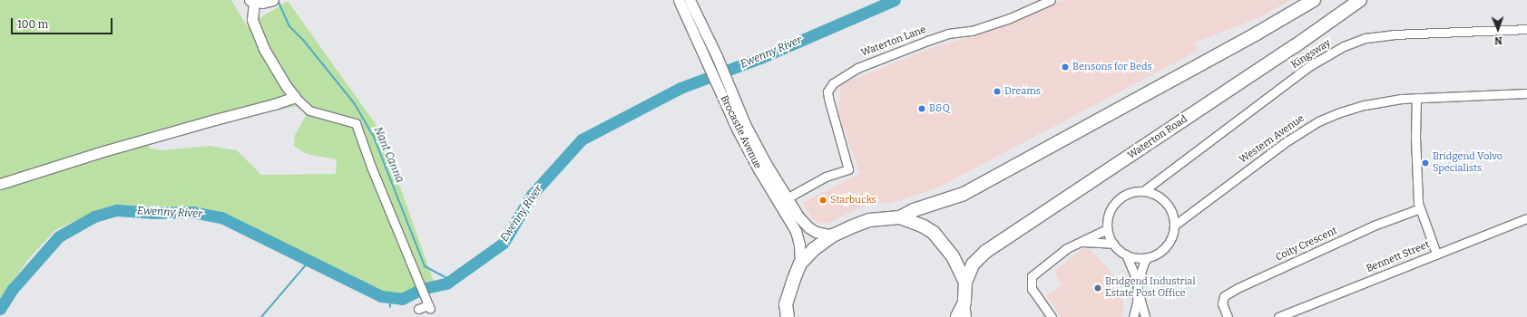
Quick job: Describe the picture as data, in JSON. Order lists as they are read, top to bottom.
{
  "streets": {
    "main road": ["Waterton Road"],
    "street": [
      "Waterton Lane",
      "Kingsway",
      "Brocastle Avenue",
      "Western Avenue",
      "Coity Crescent",
      "Bennett Street"
    ]
  },
  "crossings": [
    ["Waterton Lane", "Brocastle Avenue"],
    ["Kingsway", "Western Avenue"]
  ],
  "water": ["Ewenny River", "Nant Canna"],
  "places": [
    "Bensons for Beds",
    "Dreams",
    "B&Q",
    "Bridgend Volvo Specialists",
    "Starbucks",
    "Bridgend Industrial Estate Post Office"
  ],
  "scale_bar": "100 m",
  "north": "bottom"
}
